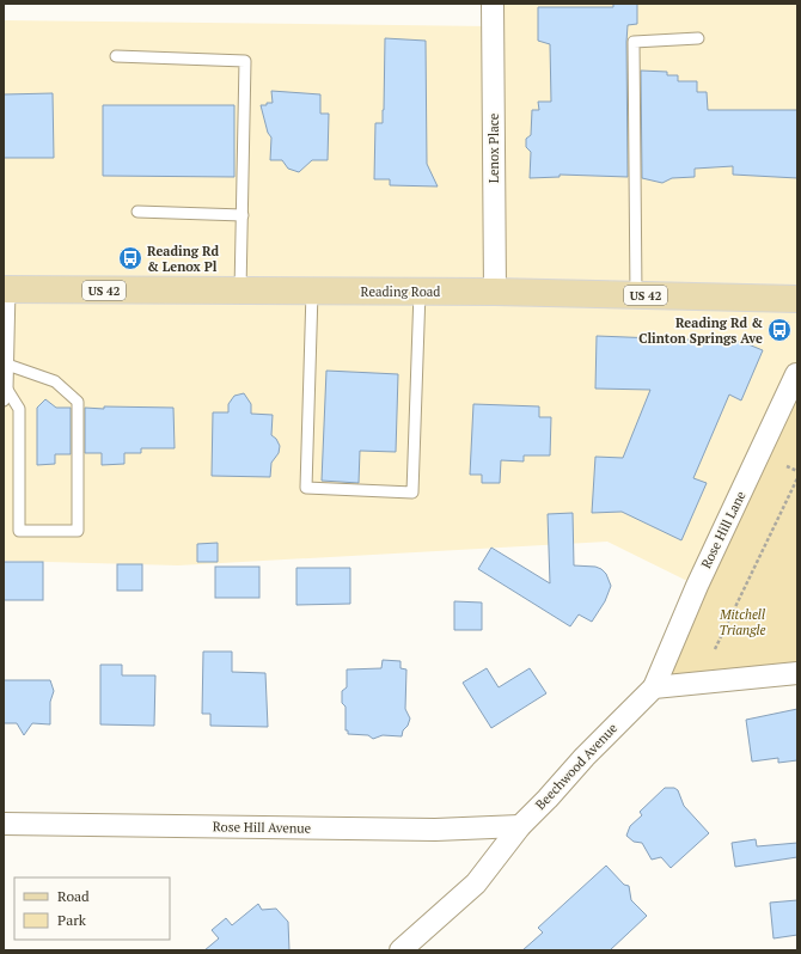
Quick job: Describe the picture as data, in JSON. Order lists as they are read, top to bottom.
{
  "streets": {
    "main road": ["US 42", "Reading Road"],
    "street": [
      "Lenox Place",
      "Rose Hill Lane",
      "Beechwood Avenue",
      "Rose Hill Avenue"
    ]
  },
  "crossings": [
    ["Lenox Place", "Reading Road"],
    ["Rose Hill Lane", "Beechwood Avenue"],
    ["Beechwood Avenue", "Rose Hill Avenue"]
  ],
  "parks": ["Mitchell Triangle"],
  "places": {
    "bus stop": ["Reading Rd & Lenox Pl", "Reading Rd & Clinton Springs Ave"]
  },
  "legend": ["Road", "Park"]
}
